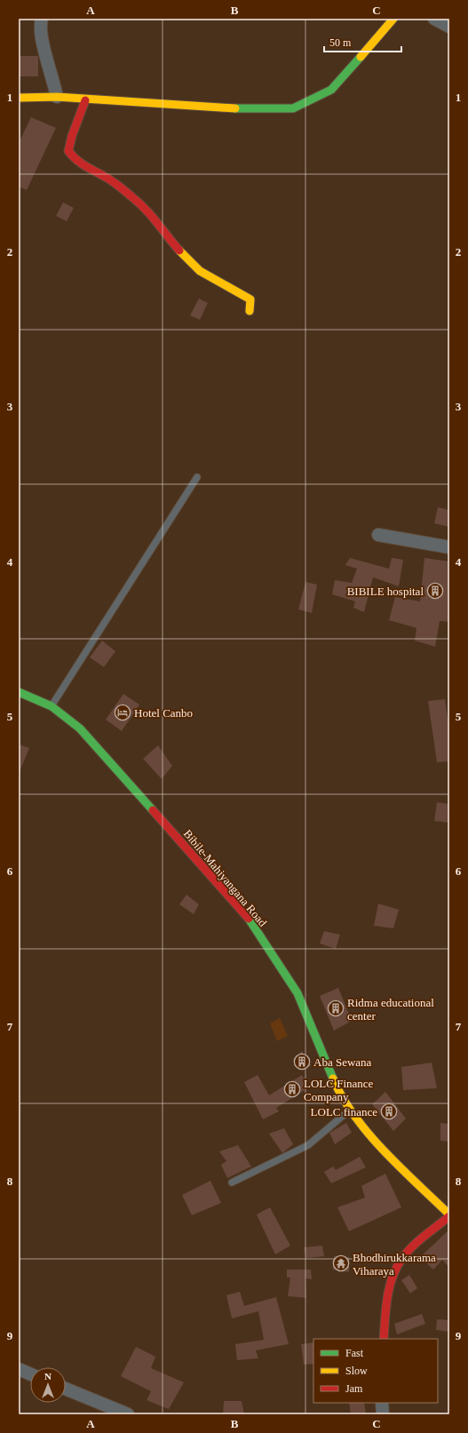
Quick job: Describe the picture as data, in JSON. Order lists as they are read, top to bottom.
{
  "streets": {
    "street": ["Bibile-Mahiyangana Road"]
  },
  "places": {
    "building": [
      "BIBILE hospital",
      "Ridma educational center",
      "Aba Sewana",
      "LOLC Finance Company",
      "LOLC finance"
    ],
    "hotel": ["Hotel Canbo"],
    "temple": ["Bhodhirukkarama Viharaya"]
  },
  "legend": ["Fast", "Slow", "Jam"],
  "scale_bar": "50 m",
  "north": "top",
  "grid": {
    "columns": ["A", "B", "C"],
    "rows": [
      "1",
      "2",
      "3",
      "4",
      "5",
      "6",
      "7",
      "8",
      "9"
    ]
  }
}
